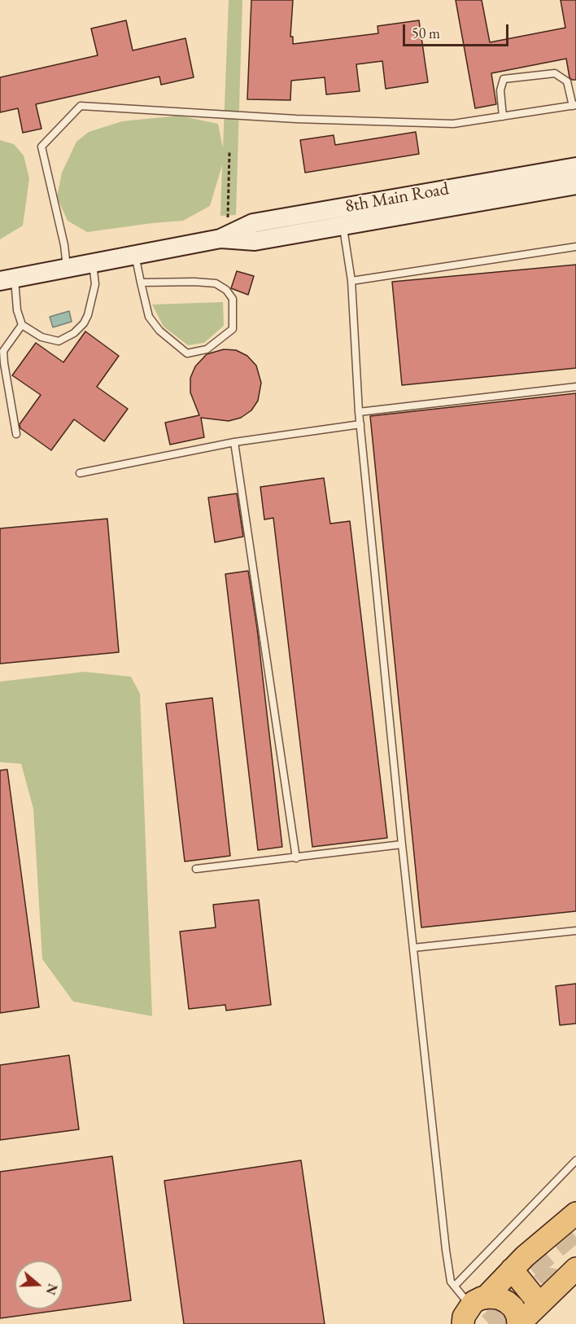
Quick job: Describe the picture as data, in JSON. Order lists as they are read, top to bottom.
{
  "streets": {
    "main road": ["8th Main Road"]
  },
  "scale_bar": "50 m",
  "north": "right"
}
